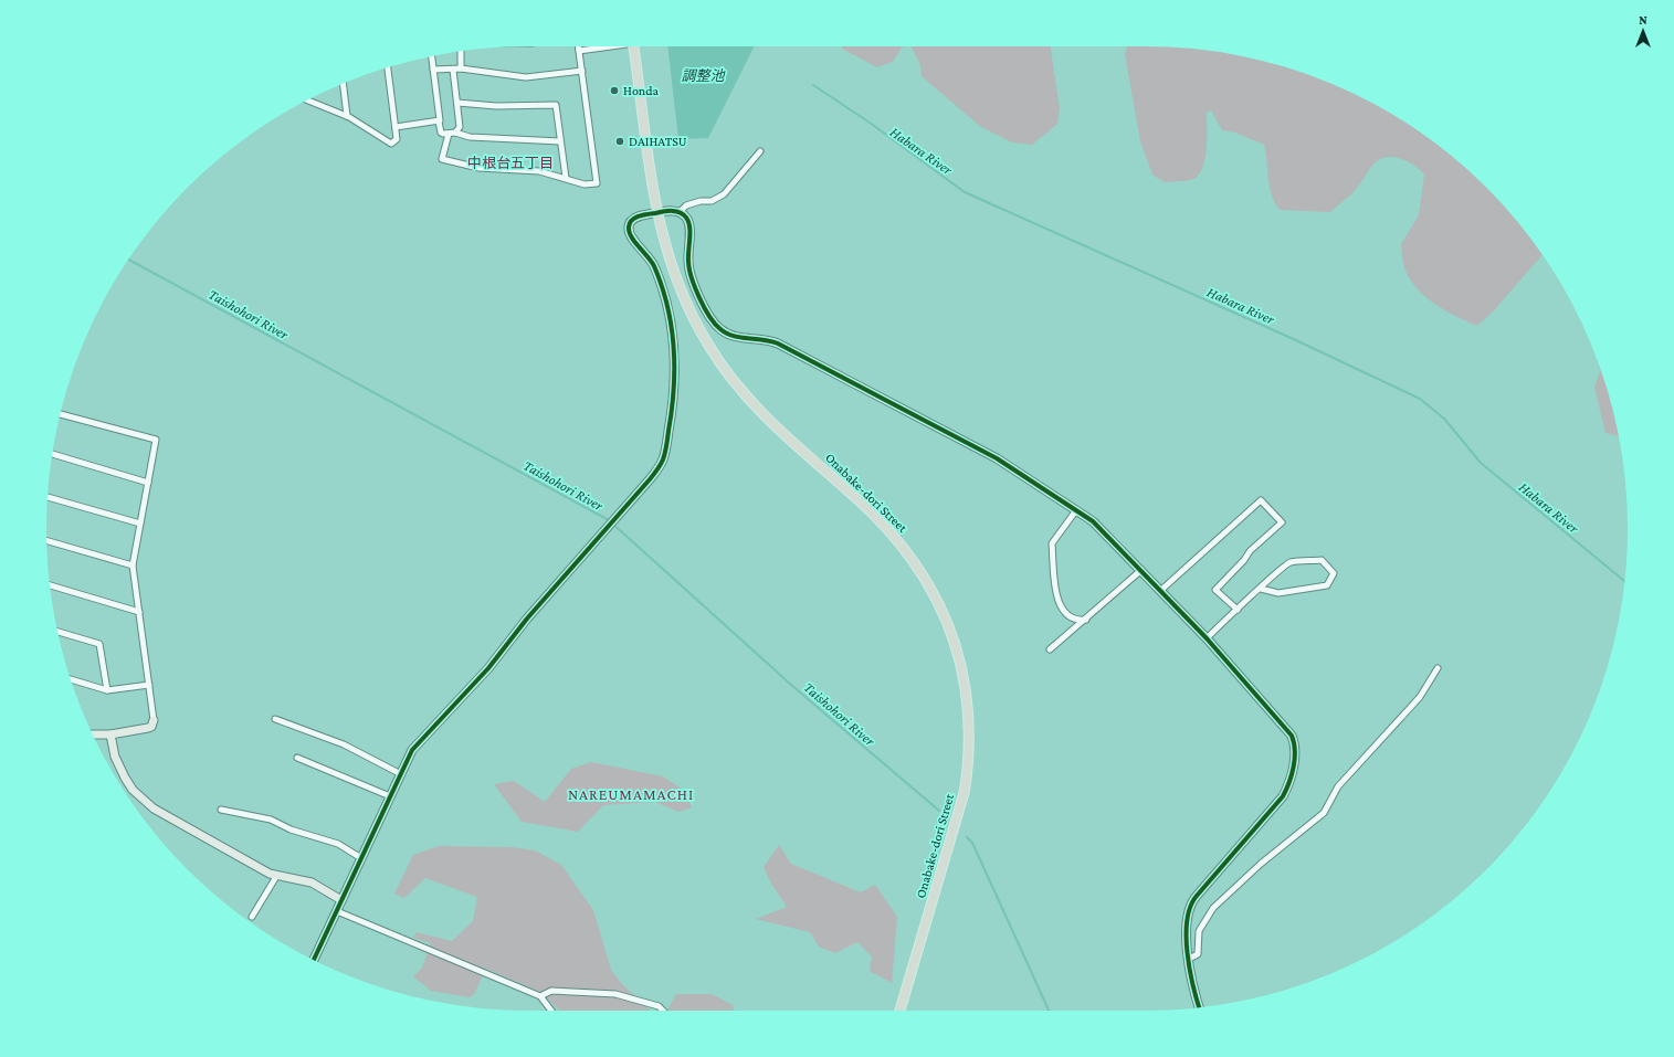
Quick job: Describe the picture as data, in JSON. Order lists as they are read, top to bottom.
{
  "streets": {
    "main road": ["Onabake-dori Street"]
  },
  "districts": ["中根台五丁目", "NAREUMAMACHI"],
  "water": ["調整池", "Habara River", "Taishohori River"],
  "places": ["Honda", "DAIHATSU"],
  "north": "top"
}
